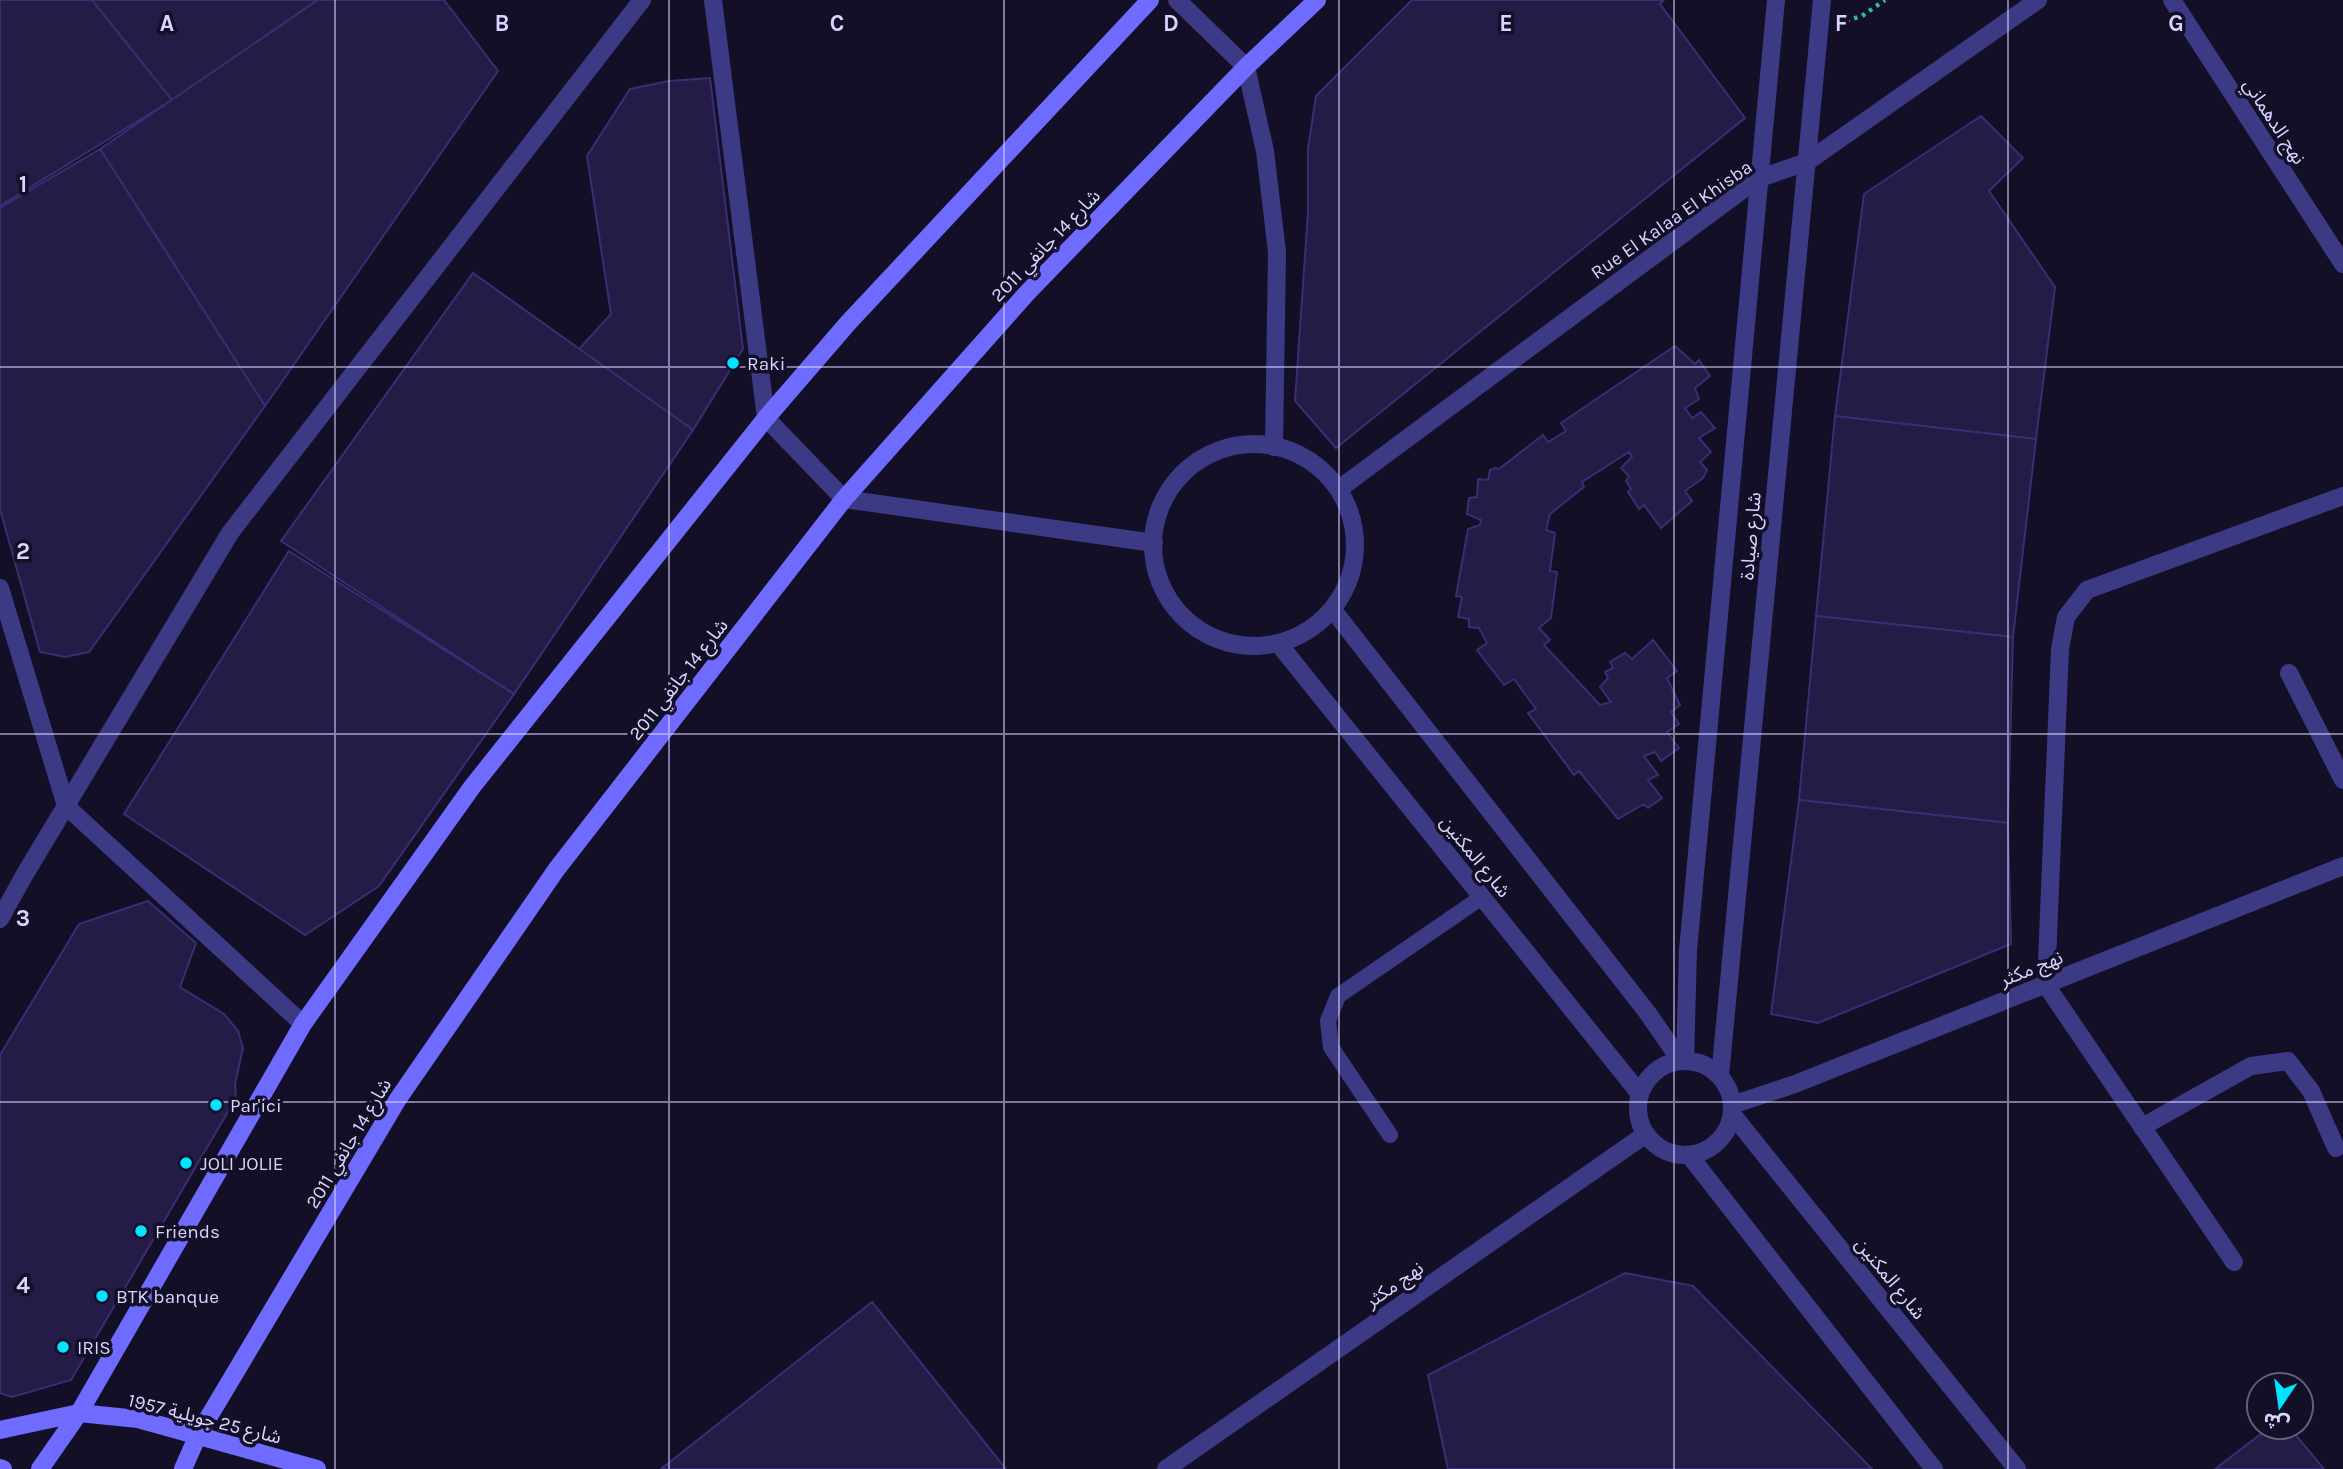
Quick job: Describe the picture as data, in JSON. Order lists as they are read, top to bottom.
{
  "streets": {
    "street": [
      "نهج الدهماني",
      "Rue El Kalaa El Khisba",
      "شارع 14 جانفي 2011",
      "شارع صيادة",
      "شارع المكنين",
      "نهج مكثر",
      "شارع 25 جويلية 1957"
    ]
  },
  "crossings": [
    ["Rue El Kalaa El Khisba", "شارع صيادة"],
    ["Rue El Kalaa El Khisba", "شارع المكنين"],
    ["شارع 14 جانفي 2011", "شارع 25 جويلية 1957"],
    ["شارع صيادة", "شارع المكنين"],
    ["شارع صيادة", "نهج مكثر"],
    ["شارع المكنين", "نهج مكثر"]
  ],
  "places": [
    "Raki",
    "Par'ici",
    "JOLI JOLIE",
    "Friends",
    "BTK banque",
    "IRIS"
  ],
  "north": "bottom",
  "grid": {
    "columns": [
      "A",
      "B",
      "C",
      "D",
      "E",
      "F",
      "G"
    ],
    "rows": [
      "1",
      "2",
      "3",
      "4"
    ]
  }
}
